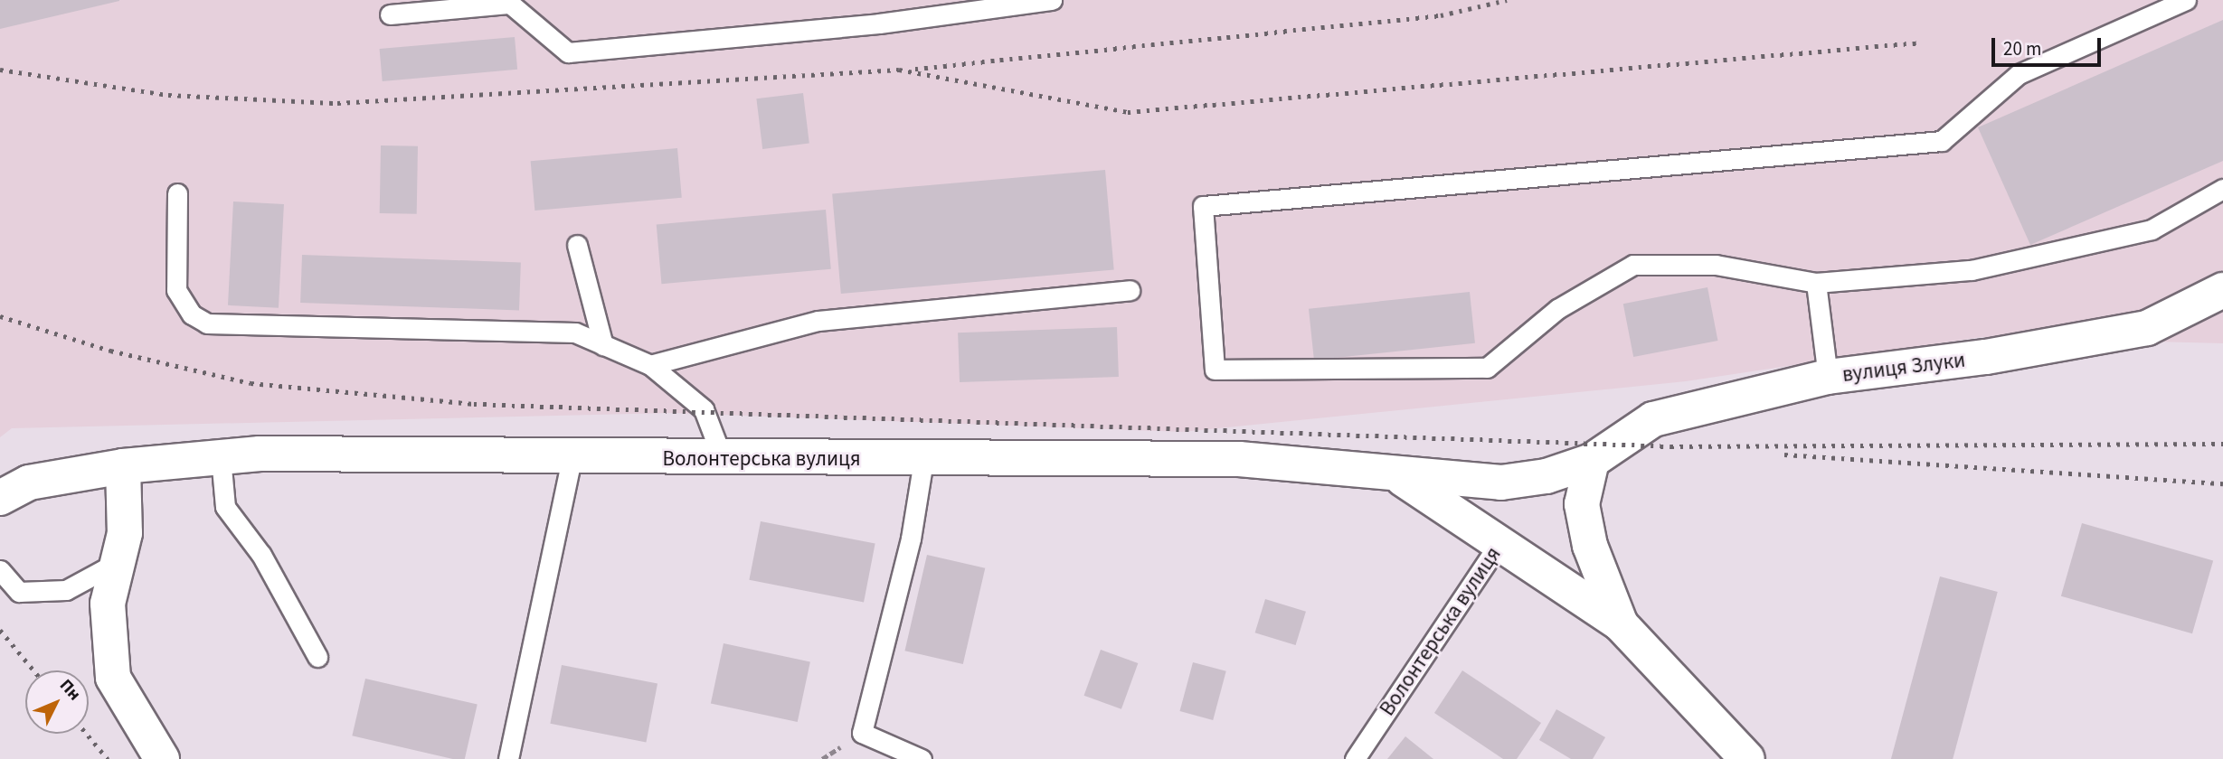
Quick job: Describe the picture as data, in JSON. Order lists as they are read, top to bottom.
{
  "streets": {
    "street": ["вулиця Злуки", "Волонтерська вулиця"]
  },
  "crossings": [
    ["вулиця Злуки", "Волонтерська вулиця"]
  ],
  "scale_bar": "20 m",
  "north": "top right"
}
